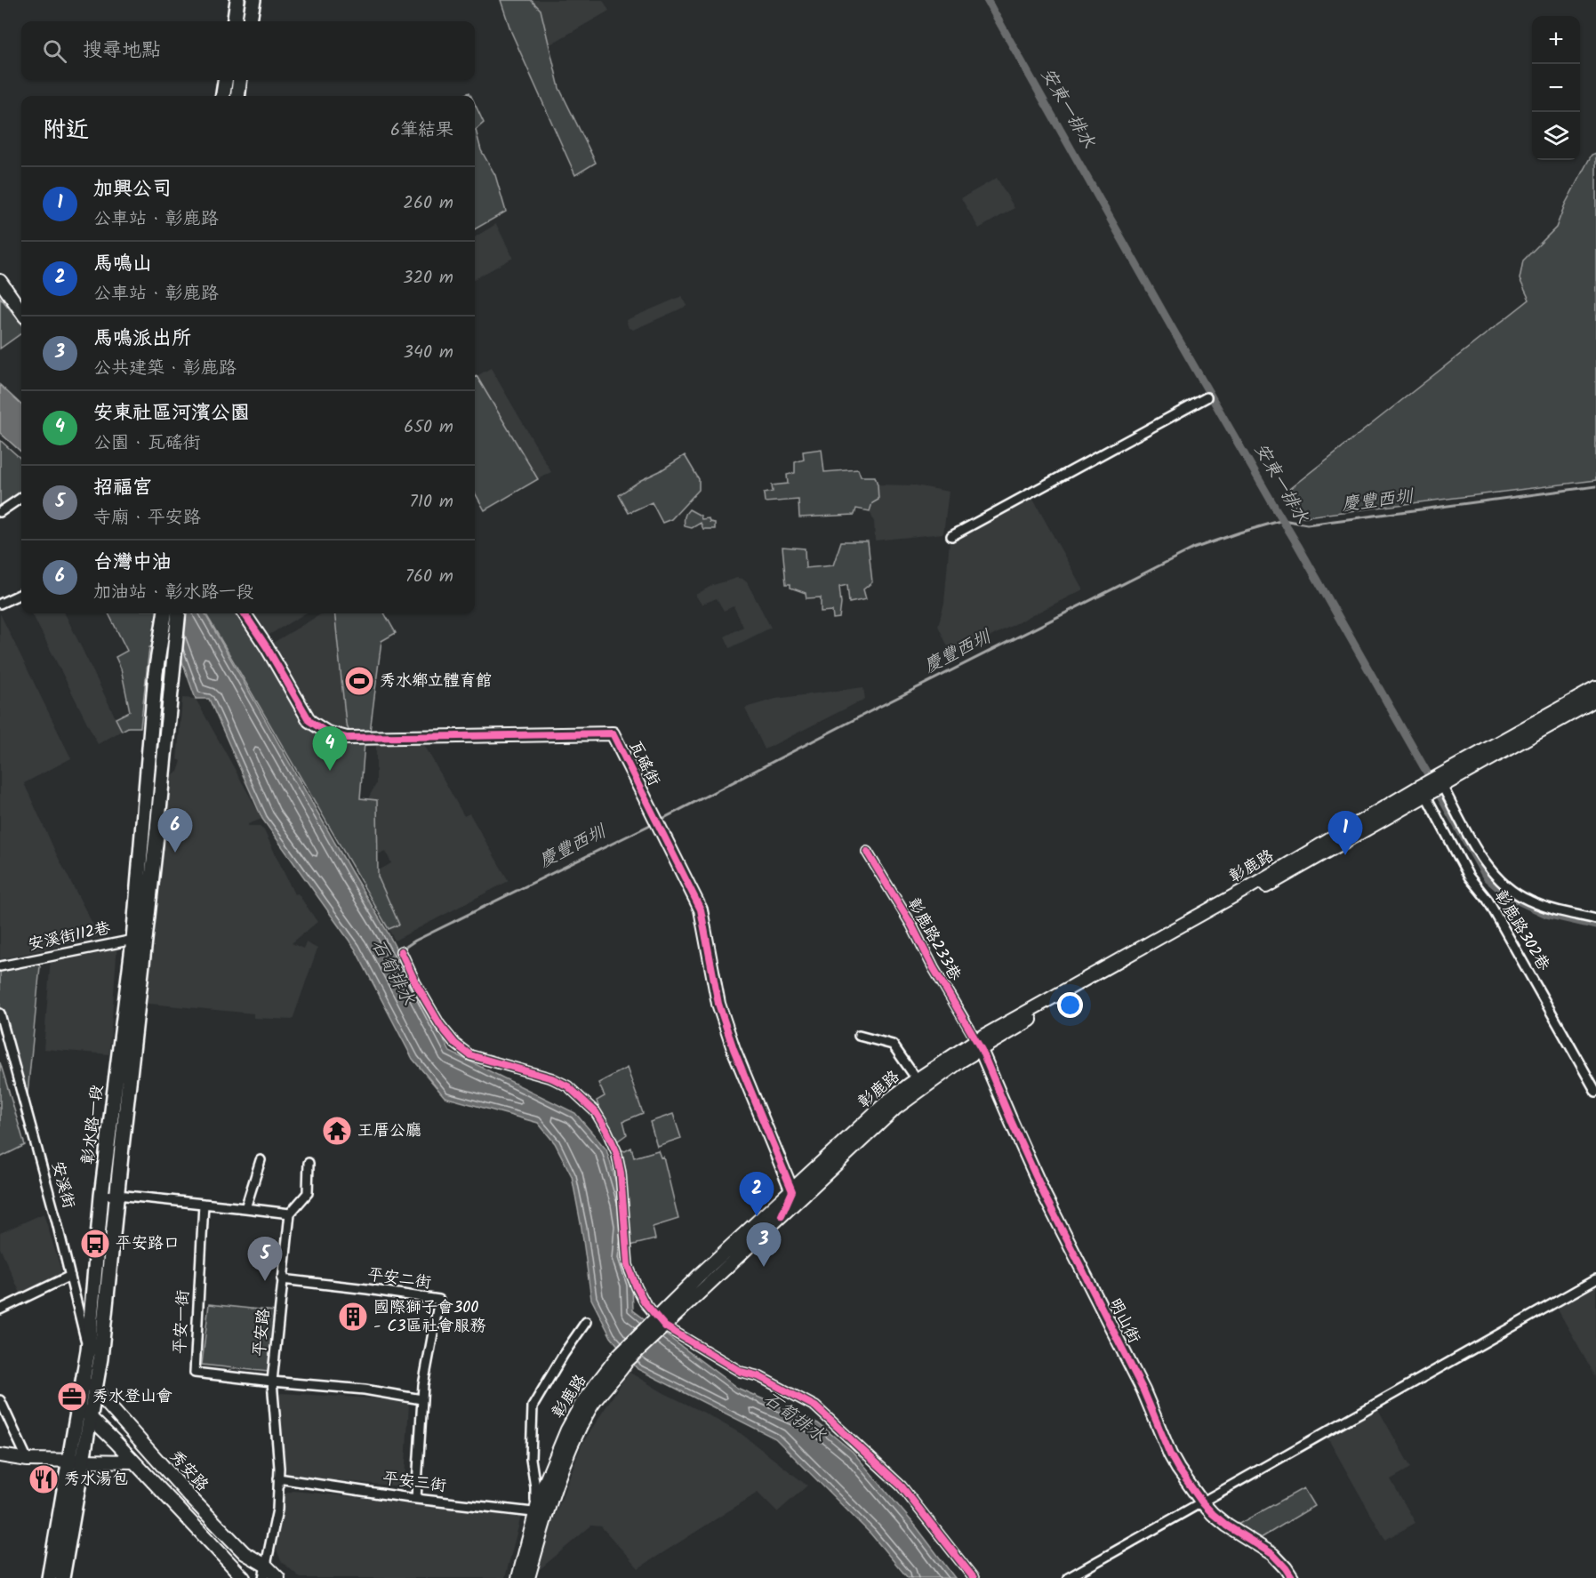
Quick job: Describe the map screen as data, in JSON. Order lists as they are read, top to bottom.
{
  "streets": {
    "main road": ["彰水路一段"],
    "street": [
      "瓦磘街",
      "彰鹿路",
      "彰鹿路302巷",
      "安溪街112巷",
      "彰鹿路233巷",
      "安溪街",
      "平安二街",
      "明山街",
      "平安一街",
      "平安路",
      "秀安路",
      "平安三街"
    ]
  },
  "crossings": [
    ["瓦磘街", "彰鹿路"],
    ["彰鹿路", "彰鹿路302巷"],
    ["彰鹿路", "彰鹿路233巷"],
    ["彰鹿路", "明山街"],
    ["彰鹿路", "平安三街"],
    ["安溪街112巷", "彰水路一段"],
    ["彰鹿路233巷", "明山街"],
    ["彰水路一段", "安溪街"],
    ["彰水路一段", "秀安路"],
    ["平安二街", "平安一街"],
    ["平安二街", "平安路"],
    ["平安二街", "平安三街"],
    ["平安一街", "平安路"],
    ["平安路", "秀安路"],
    ["平安路", "平安三街"]
  ],
  "water": ["安東一排水", "慶豐西圳", "石筍排水"],
  "places": {
    "sports": ["秀水鄉立體育館"],
    "temple": ["王厝公廳"],
    "bus stop": ["平安路口"],
    "building": ["國際獅子會300 - C3區社會服務"],
    "office": ["秀水登山會"],
    "restaurant": ["秀水湯包"]
  },
  "page": {
    "map_buttons": ["+", "−"],
    "search": "搜尋地點",
    "heading": ["附近", "6筆結果"],
    "list": [
      {
        "mark": "1",
        "name": "加興公司",
        "note": "公車站 · 彰鹿路",
        "value": "260 m"
      },
      {
        "mark": "2",
        "name": "馬鳴山",
        "note": "公車站 · 彰鹿路",
        "value": "320 m"
      },
      {
        "mark": "3",
        "name": "馬鳴派出所",
        "note": "公共建築 · 彰鹿路",
        "value": "340 m"
      },
      {
        "mark": "4",
        "name": "安東社區河濱公園",
        "note": "公園 · 瓦磘街",
        "value": "650 m"
      },
      {
        "mark": "5",
        "name": "招福宮",
        "note": "寺廟 · 平安路",
        "value": "710 m"
      },
      {
        "mark": "6",
        "name": "台灣中油",
        "note": "加油站 · 彰水路一段",
        "value": "760 m"
      }
    ],
    "pins": [
      "4",
      "6",
      "1",
      "2",
      "3",
      "5"
    ]
  }
}
